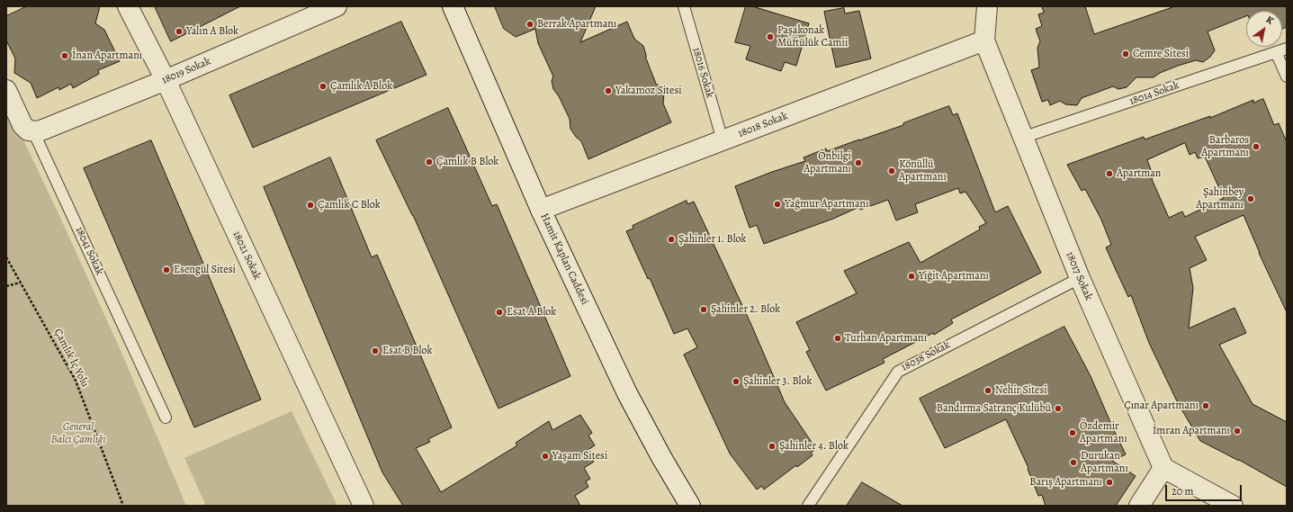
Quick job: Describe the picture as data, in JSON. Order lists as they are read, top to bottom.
{
  "streets": {
    "street": [
      "18019 Sokak",
      "18018 Sokak",
      "18041 Sokak",
      "18021 Sokak",
      "Hamit Kaplan Caddesi",
      "18017 Sokak"
    ],
    "lane": ["18016 Sokak", "18014 Sokak", "18038 Sokak"],
    "path": ["Çamlık İç Yolu"]
  },
  "crossings": [
    ["18019 Sokak", "18041 Sokak"],
    ["18019 Sokak", "18021 Sokak"],
    ["18016 Sokak", "18018 Sokak"],
    ["18014 Sokak", "18017 Sokak"],
    ["18018 Sokak", "Hamit Kaplan Caddesi"],
    ["18018 Sokak", "18017 Sokak"],
    ["18017 Sokak", "18038 Sokak"]
  ],
  "parks": ["General Balcı Çamlığı"],
  "places": [
    "Berrak Apartmanı",
    "Yalın A Blok",
    "Paşakonak Müftülük Camii",
    "Cemre Sitesi",
    "İnan Apartmanı",
    "Çamlık A Blok",
    "Yakamoz Sitesi",
    "Barbaros Apartmanı",
    "Çamlık B Blok",
    "Önbilgi Apartmanı",
    "Könüllü Apartmanı",
    "Apartman",
    "Şahinbey Apartmanı",
    "Yağmur Apartmanı",
    "Çamlık C Blok",
    "Şahinler 1. Blok",
    "Esengül Sitesi",
    "Yiğit Apartmanı",
    "Şahinler 2. Blok",
    "Esat A Blok",
    "Turhan Apartmanı",
    "Esat B Blok",
    "Şahinler 3. Blok",
    "Nehir Sitesi",
    "Çınar Apartmanı",
    "Bandırma Satranç Kulübü",
    "İmran Apartmanı",
    "Özdemir Apartmanı",
    "Şahinler 4. Blok",
    "Yaşam Sitesi",
    "Durukan Apartmanı",
    "Barış Apartmanı"
  ],
  "scale_bar": "20 m",
  "north": "top right"
}
